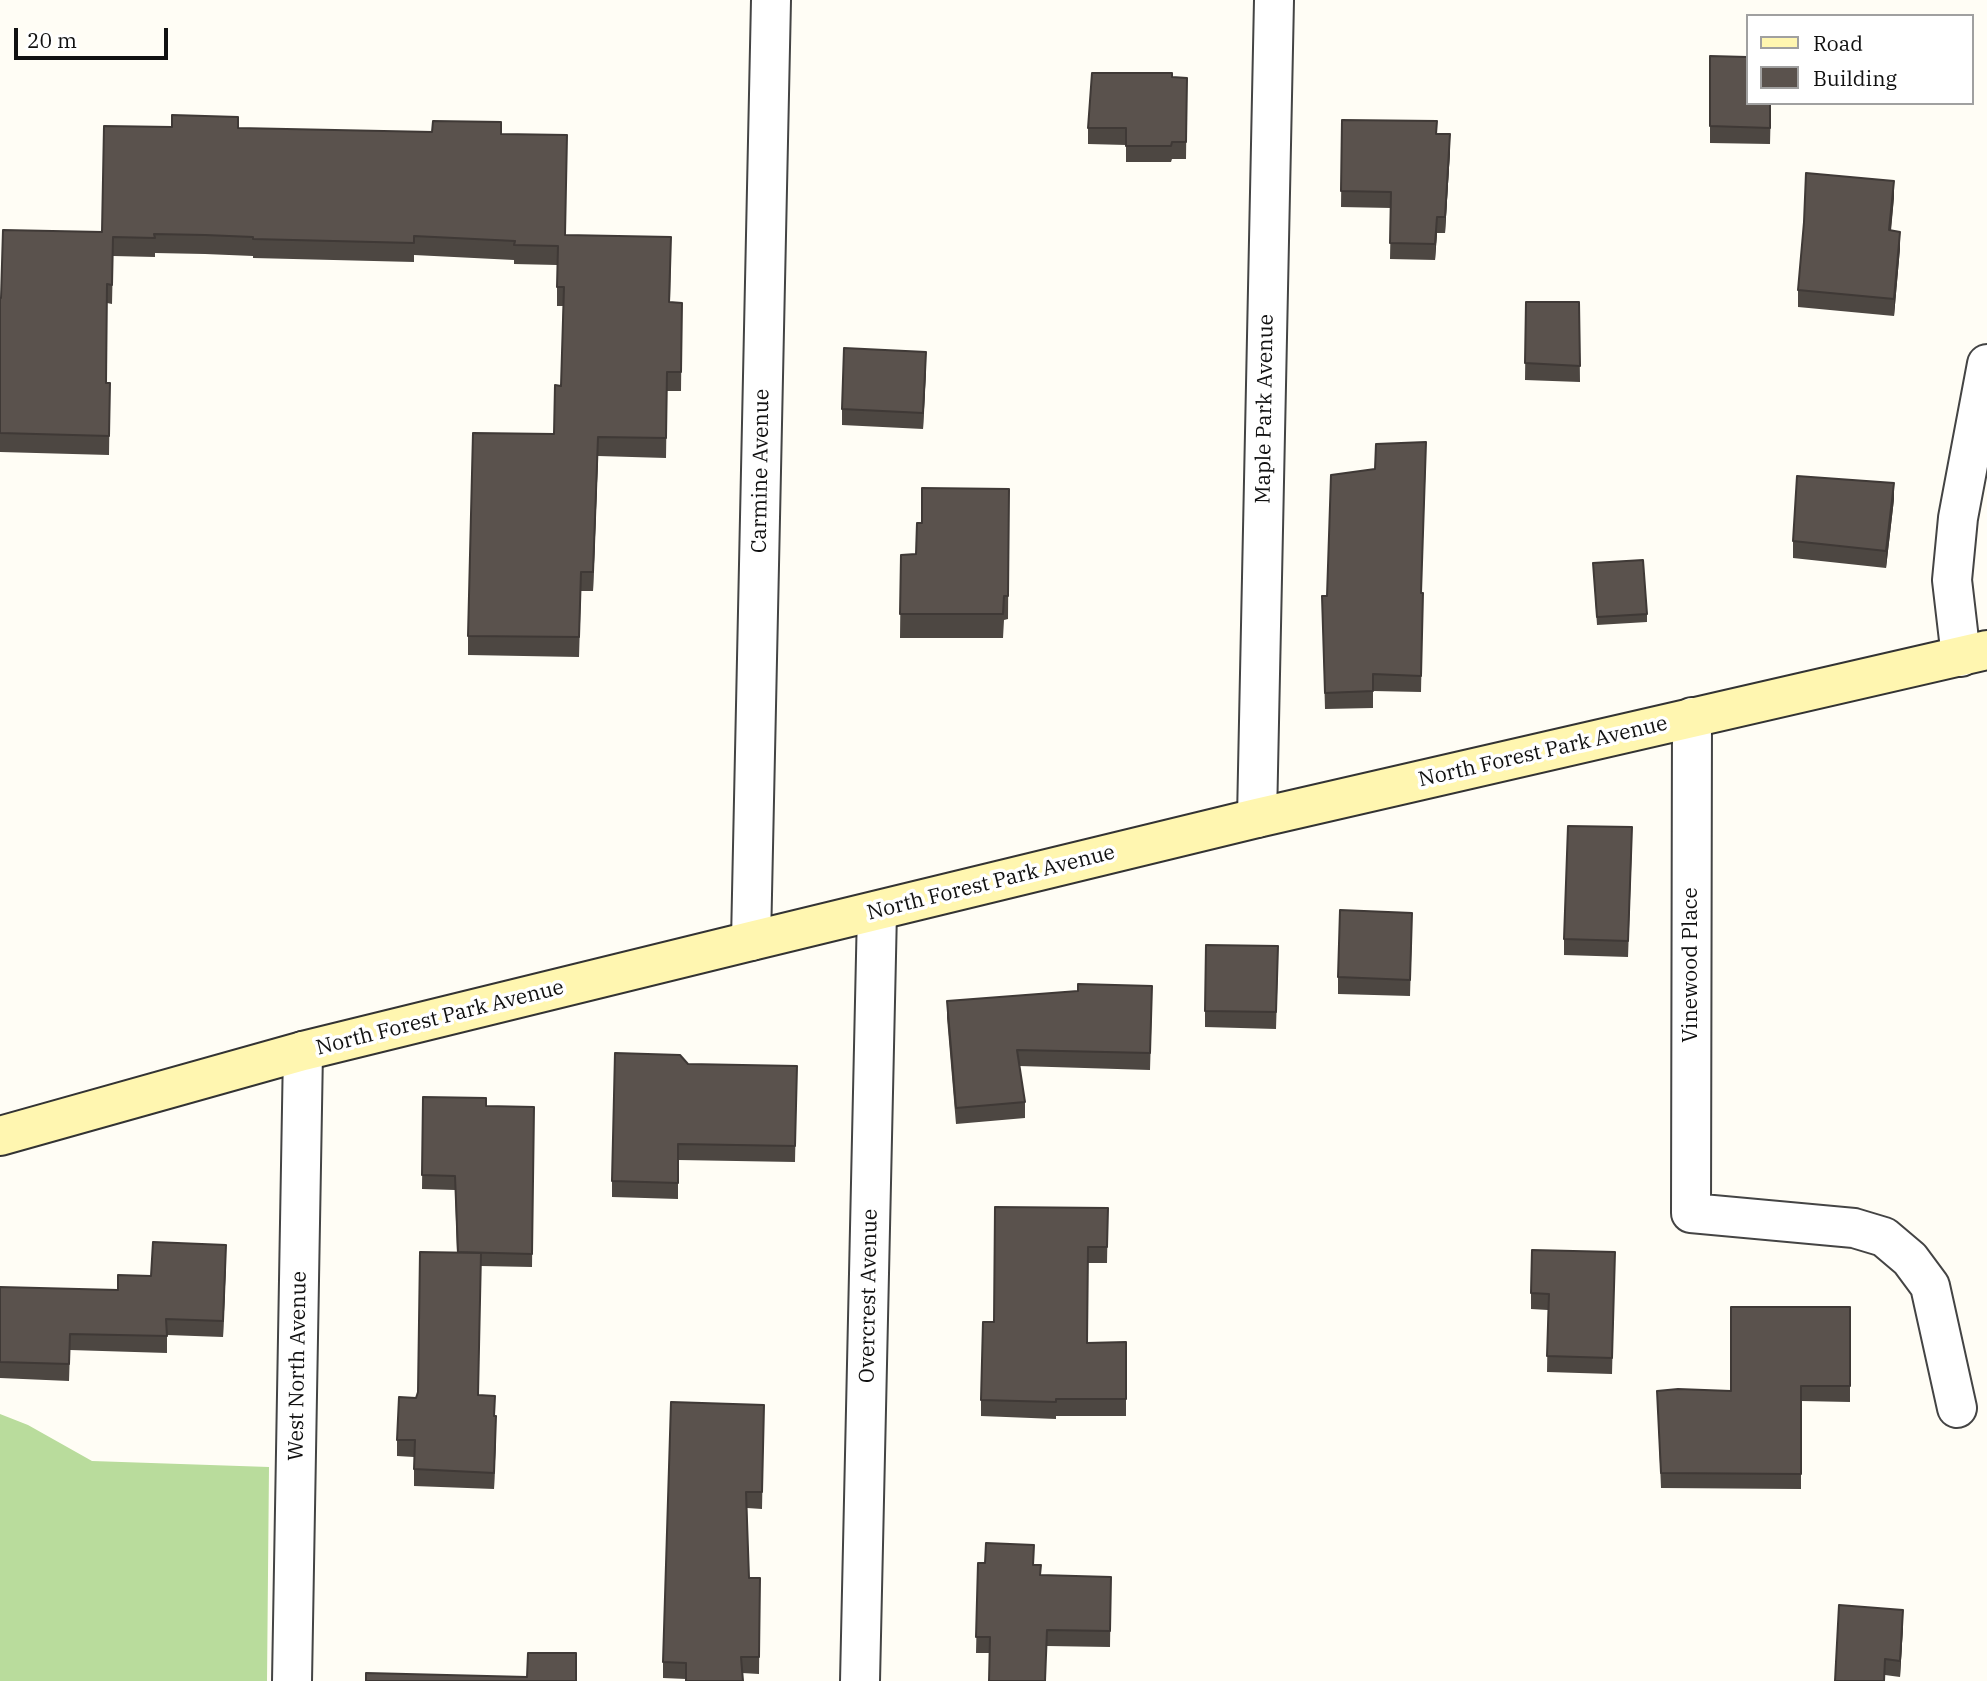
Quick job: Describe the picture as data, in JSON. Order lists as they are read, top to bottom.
{
  "streets": {
    "main road": ["North Forest Park Avenue"],
    "street": [
      "Maple Park Avenue",
      "Carmine Avenue",
      "Vinewood Place",
      "Overcrest Avenue",
      "West North Avenue"
    ]
  },
  "crossings": [
    ["Maple Park Avenue", "North Forest Park Avenue"],
    ["Carmine Avenue", "North Forest Park Avenue"],
    ["North Forest Park Avenue", "Vinewood Place"],
    ["North Forest Park Avenue", "Overcrest Avenue"],
    ["North Forest Park Avenue", "West North Avenue"]
  ],
  "legend": ["Road", "Building"],
  "scale_bar": "20 m"
}
